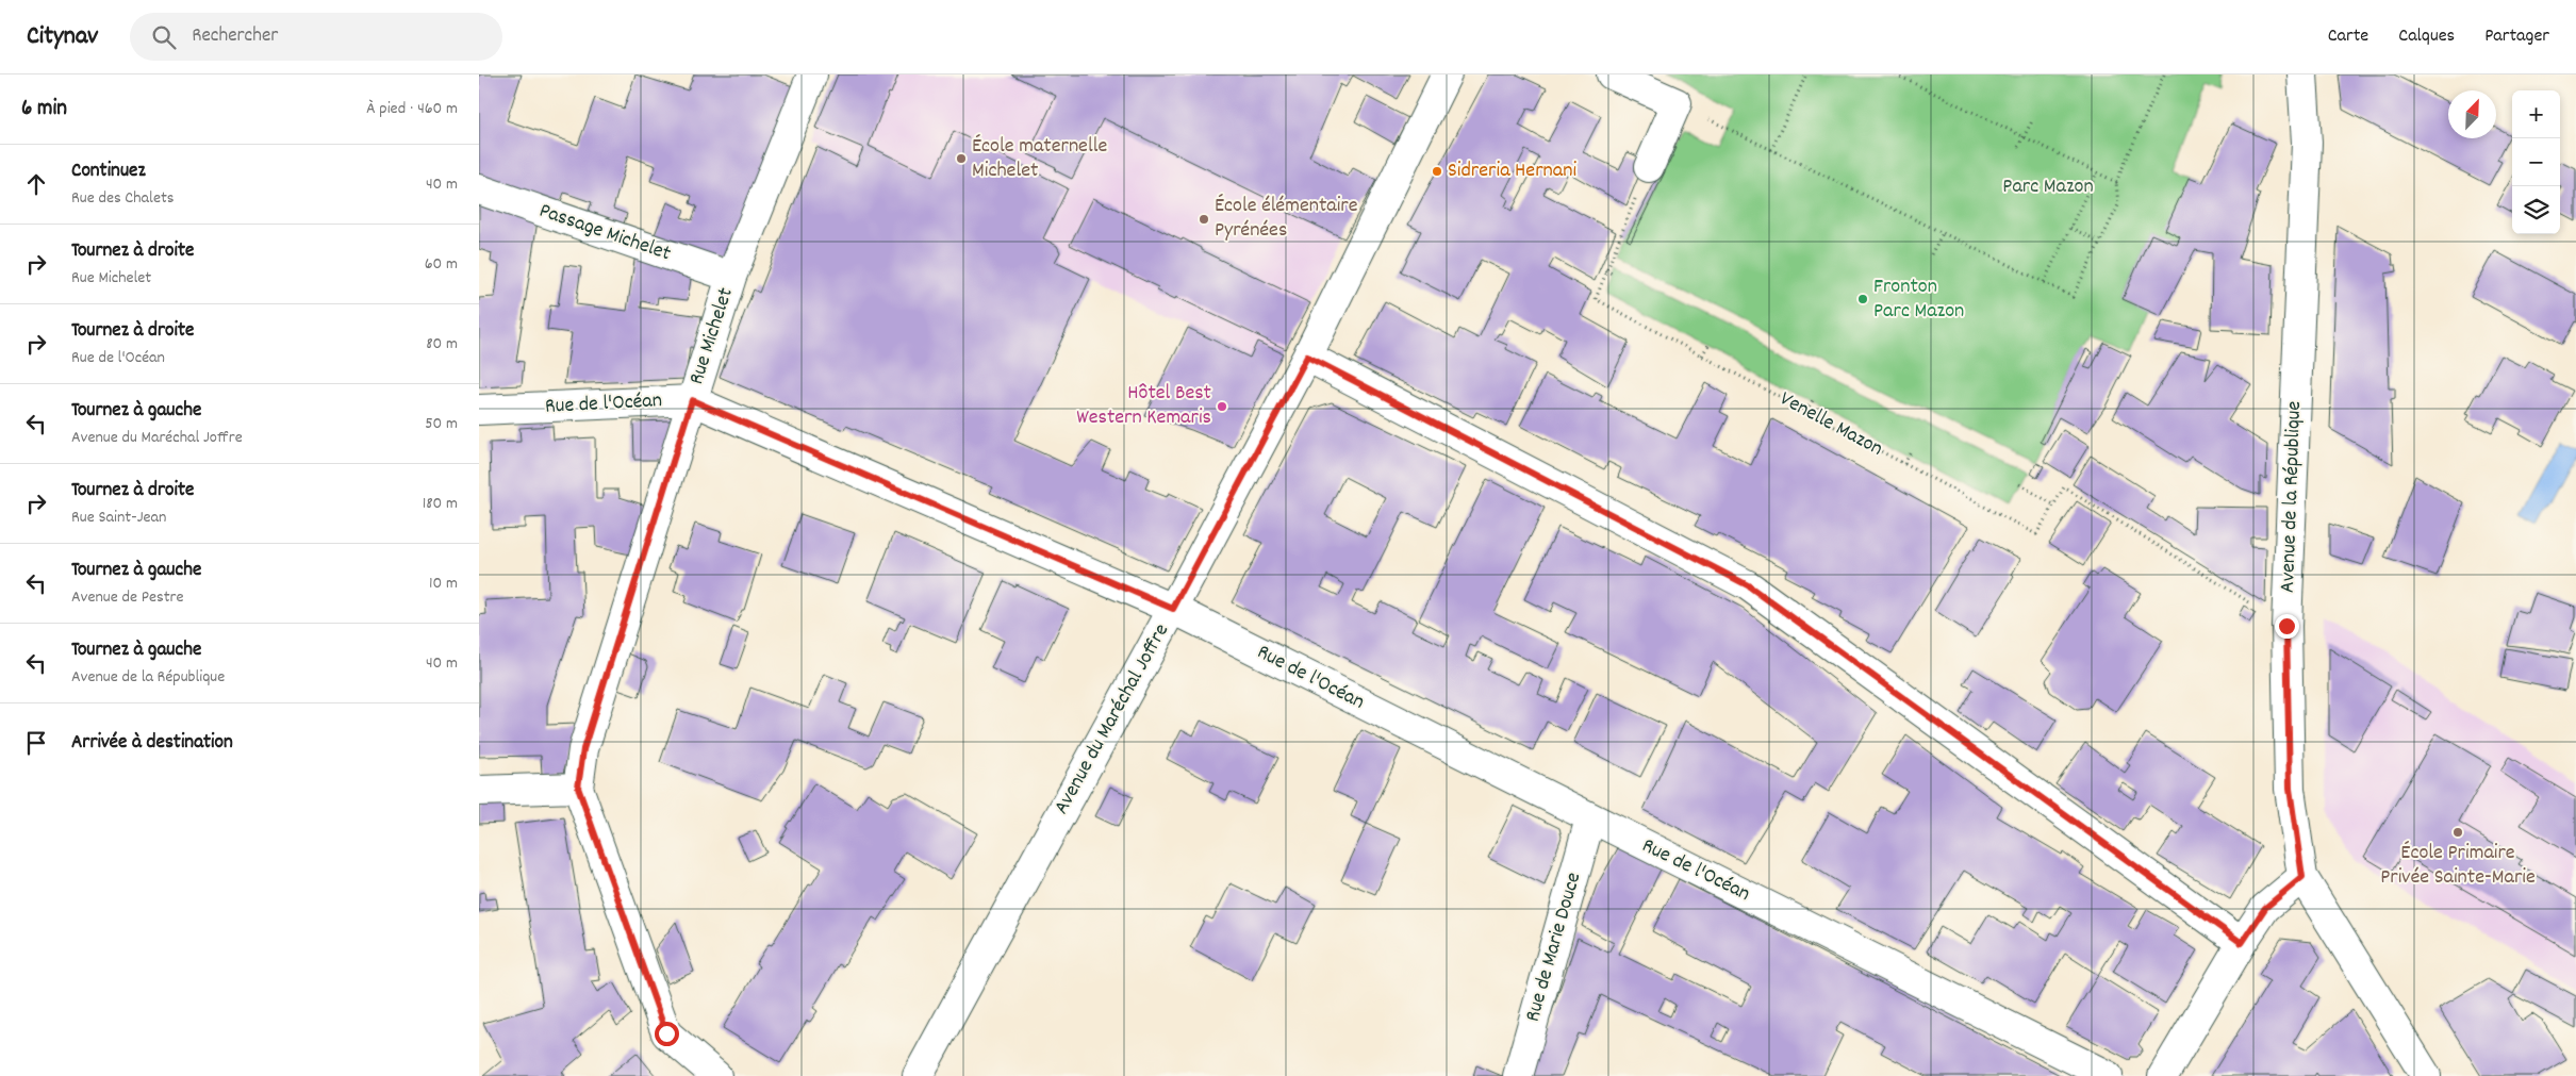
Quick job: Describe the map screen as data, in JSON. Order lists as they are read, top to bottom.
{
  "streets": {
    "street": [
      "Passage Michelet",
      "Rue Michelet",
      "Rue de l'Océan",
      "Avenue de la République",
      "Avenue du Maréchal Joffre",
      "Rue de Marie Douce"
    ],
    "path": ["Venelle Mazon"]
  },
  "crossings": [
    ["Passage Michelet", "Rue Michelet"],
    ["Rue Michelet", "Rue de l'Océan"],
    ["Rue de l'Océan", "Avenue du Maréchal Joffre"],
    ["Rue de l'Océan", "Rue de Marie Douce"],
    ["Venelle Mazon", "Avenue de la République"]
  ],
  "parks": ["Parc Mazon"],
  "places": [
    "École maternelle Michelet",
    "Sidreria Hernani",
    "École élémentaire Pyrénées",
    "Fronton Parc Mazon",
    "Hôtel Best Western Kemaris",
    "École Primaire Privée Sainte-Marie"
  ],
  "north": "top right",
  "page": {
    "header": "Citynav",
    "search": "Rechercher",
    "nav": ["Carte", "Calques", "Partager"],
    "heading": ["6 min", "À pied · 460 m"],
    "map_buttons": ["+", "−"],
    "list": [
      ["Continuez", "Rue des Chalets", "40 m"],
      ["Tournez à droite", "Rue Michelet", "60 m"],
      ["Tournez à droite", "Rue de l'Océan", "80 m"],
      ["Tournez à gauche", "Avenue du Maréchal Joffre", "50 m"],
      ["Tournez à droite", "Rue Saint-Jean", "180 m"],
      ["Tournez à gauche", "Avenue de Pestre", "10 m"],
      ["Tournez à gauche", "Avenue de la République", "40 m"],
      "Arrivée à destination"
    ]
  }
}
